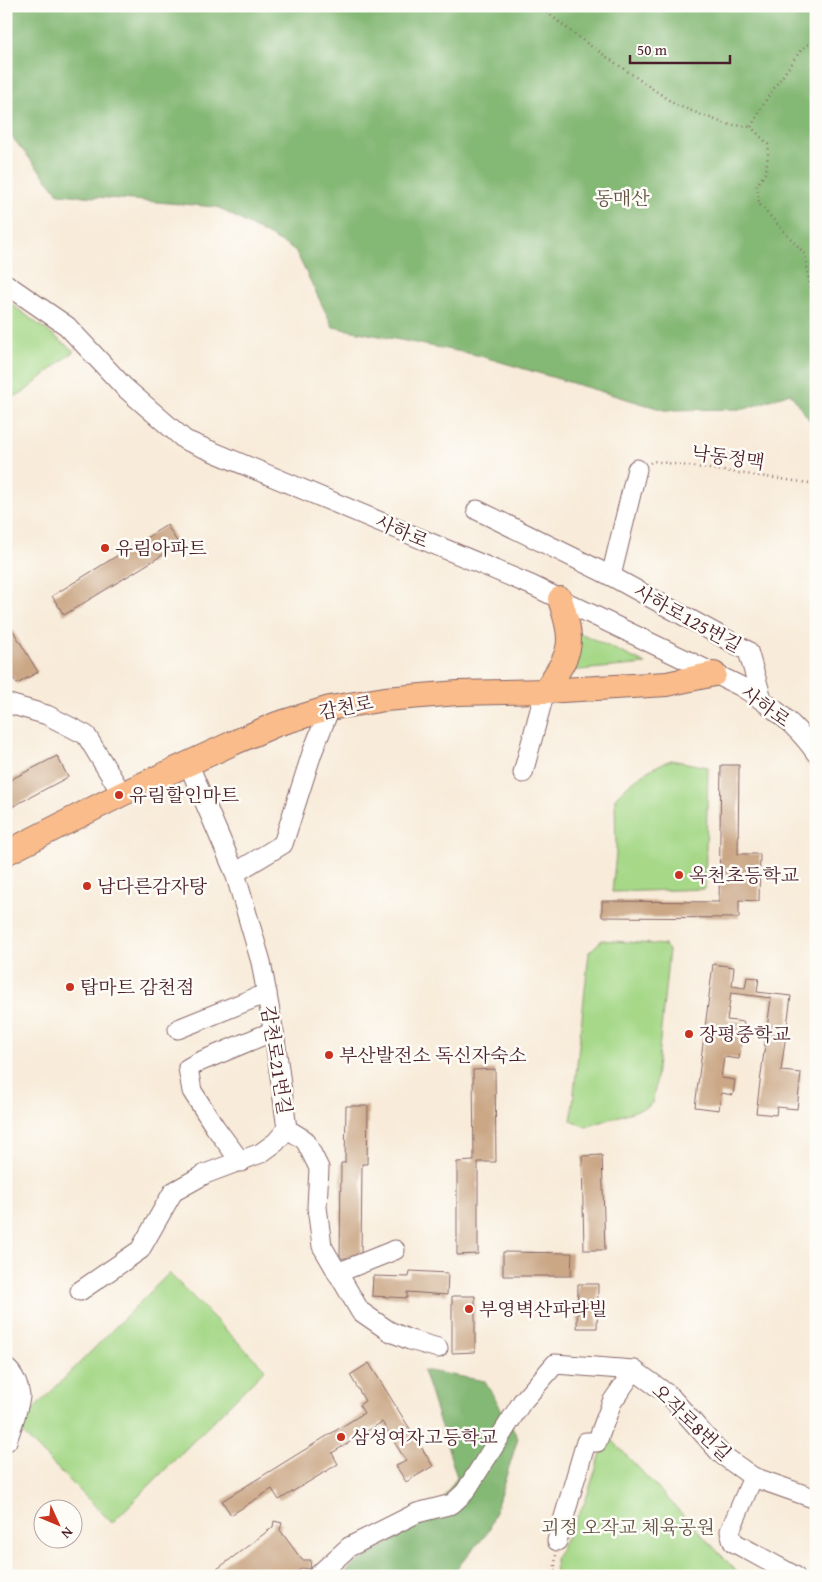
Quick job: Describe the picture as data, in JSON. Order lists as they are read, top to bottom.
{
  "streets": {
    "main road": ["감천로"],
    "street": [
      "사하로",
      "사하로125번길",
      "감천로21번길",
      "오작로8번길"
    ],
    "path": ["낙동정맥"]
  },
  "crossings": [
    ["사하로", "사하로125번길"],
    ["사하로", "감천로"],
    ["감천로", "감천로21번길"]
  ],
  "parks": ["동매산", "괴정 오작교 체육공원"],
  "places": [
    "유림아파트",
    "유림할인마트",
    "옥천초등학교",
    "남다른감자탕",
    "탑마트 감천점",
    "장평중학교",
    "부산발전소 독신자숙소",
    "부영벽산파라빌",
    "삼성여자고등학교"
  ],
  "scale_bar": "50 m",
  "north": "bottom right"
}
